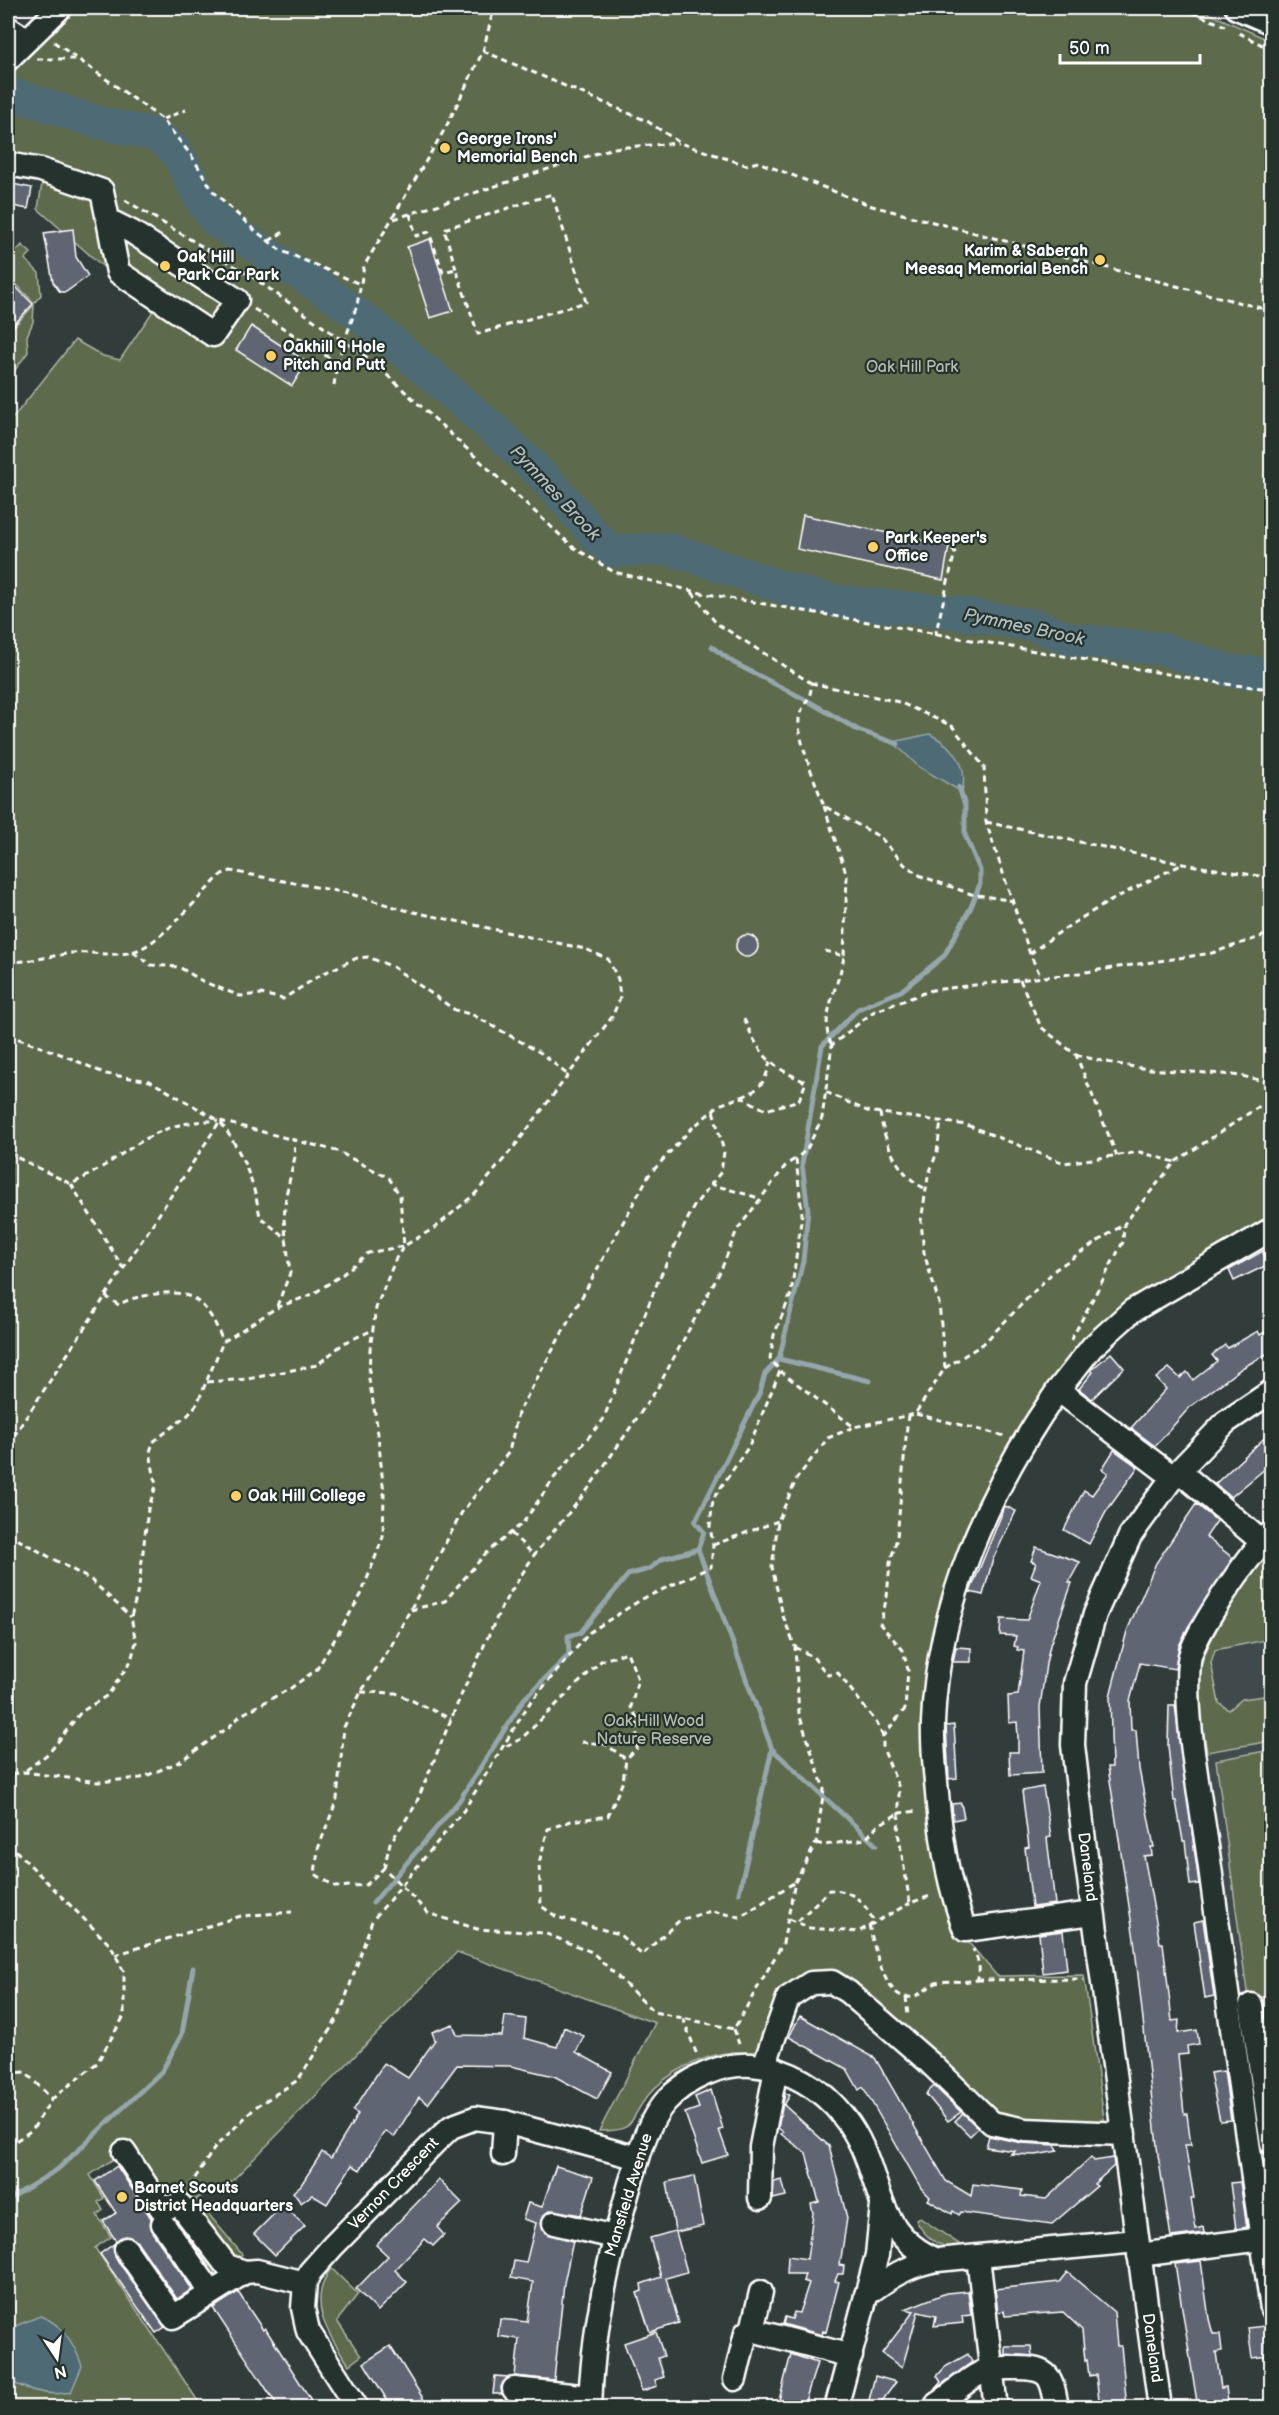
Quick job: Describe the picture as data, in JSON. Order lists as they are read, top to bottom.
{
  "streets": {
    "street": ["Daneland", "Vernon Crescent", "Mansfield Avenue"]
  },
  "crossings": [
    ["Vernon Crescent", "Mansfield Avenue"]
  ],
  "water": ["Pymmes Brook"],
  "parks": ["Oak Hill Park", "Oak Hill Wood Nature Reserve"],
  "places": [
    "George Irons' Memorial Bench",
    "Karim & Saberah Meesaq Memorial Bench",
    "Oak Hill Park Car Park",
    "Oakhill 9 Hole Pitch and Putt",
    "Park Keeper's Office",
    "Oak Hill College",
    "Barnet Scouts District Headquarters"
  ],
  "scale_bar": "50 m",
  "north": "bottom"
}
